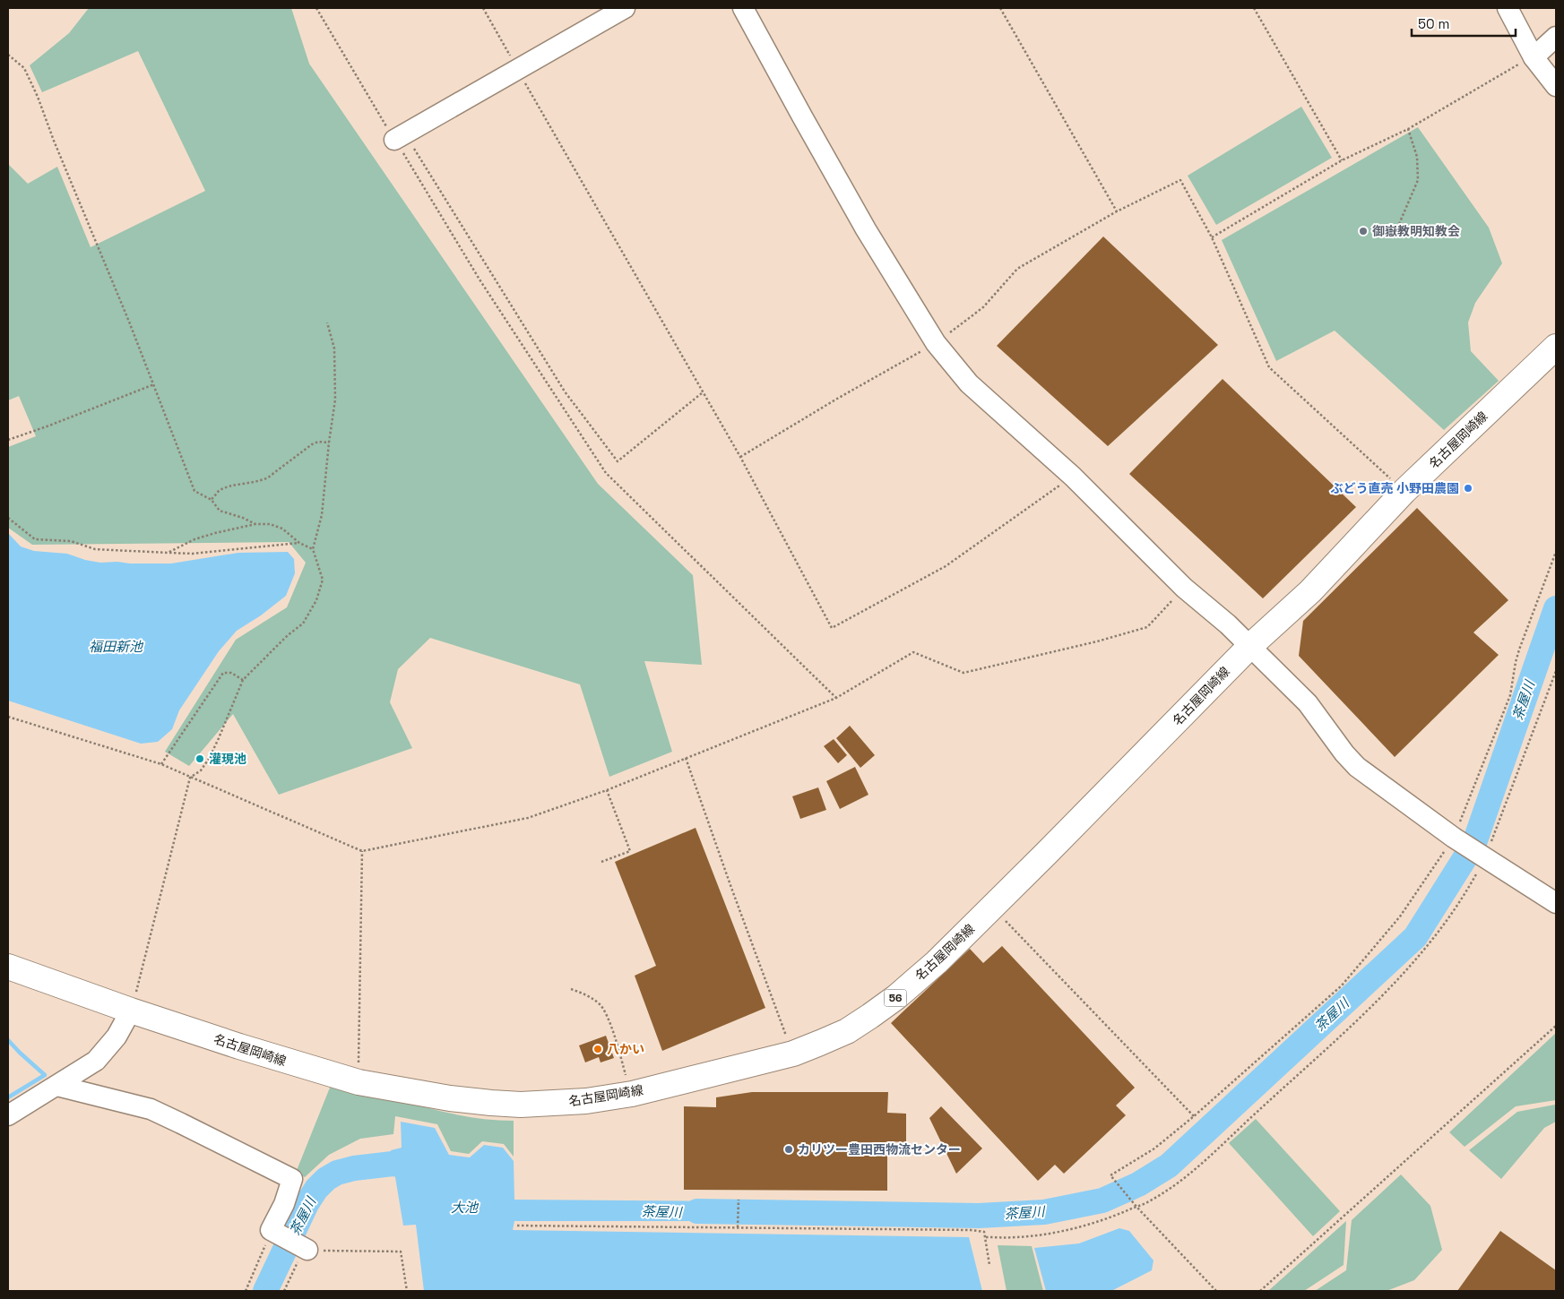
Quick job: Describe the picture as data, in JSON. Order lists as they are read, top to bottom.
{
  "streets": {
    "main road": ["名古屋岡崎線", "56"]
  },
  "water": ["福田新池", "茶屋川", "大池"],
  "places": [
    "御嶽教明知教会",
    "ぶどう直売 小野田農園",
    "灌現池",
    "八かい",
    "カリツー豊田西物流センター"
  ],
  "scale_bar": "50 m"
}
